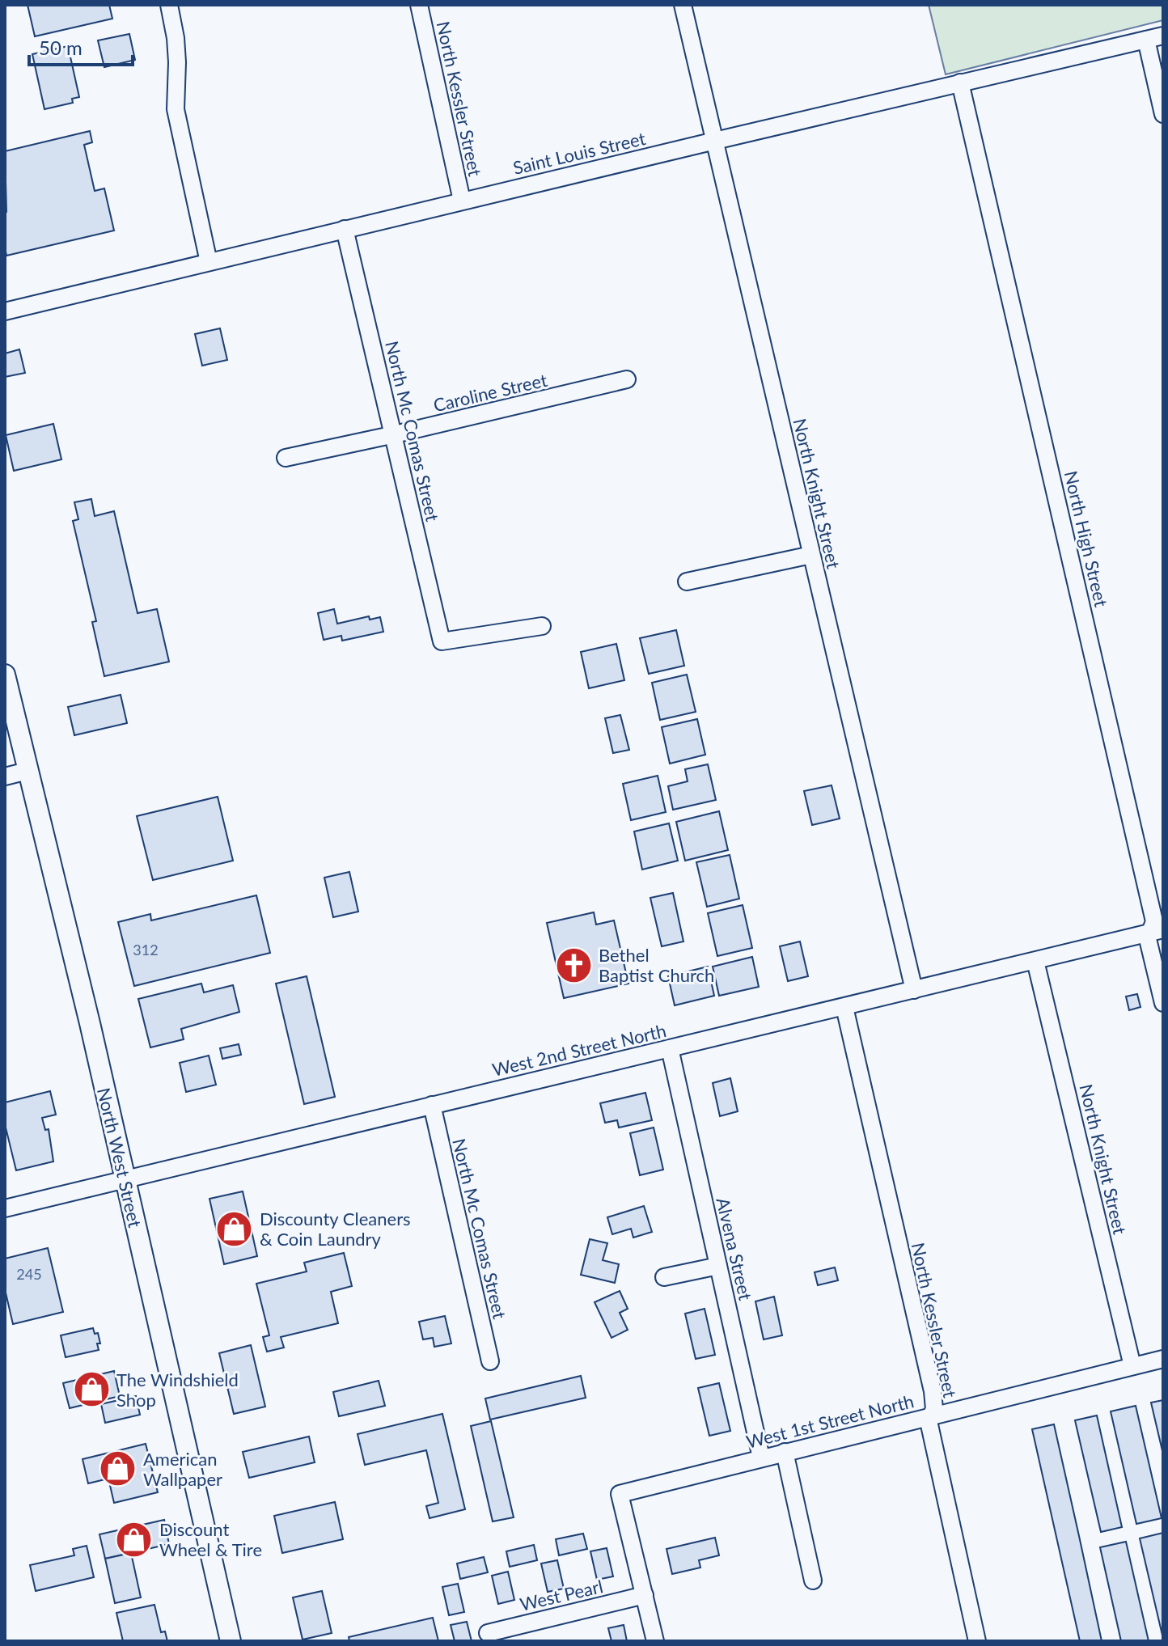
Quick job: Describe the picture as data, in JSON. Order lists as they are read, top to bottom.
{
  "streets": {
    "main road": ["North West Street"],
    "street": [
      "North Kessler Street",
      "Saint Louis Street",
      "Caroline Street",
      "North Mc Comas Street",
      "North Knight Street",
      "North High Street",
      "West 2nd Street North",
      "Alvena Street",
      "West 1st Street North",
      "West Pearl"
    ]
  },
  "crossings": [
    ["North Kessler Street", "Saint Louis Street"],
    ["North Kessler Street", "West 2nd Street North"],
    ["North Kessler Street", "West 1st Street North"],
    ["Saint Louis Street", "North Mc Comas Street"],
    ["Saint Louis Street", "North Knight Street"],
    ["Saint Louis Street", "North High Street"],
    ["Caroline Street", "North Mc Comas Street"],
    ["North Mc Comas Street", "West 2nd Street North"],
    ["North Knight Street", "West 2nd Street North"],
    ["North Knight Street", "West 1st Street North"],
    ["North High Street", "West 2nd Street North"],
    ["West 2nd Street North", "North West Street"],
    ["West 2nd Street North", "Alvena Street"],
    ["Alvena Street", "West 1st Street North"],
    ["West 1st Street North", "West Pearl"]
  ],
  "places": {
    "church": ["Bethel Baptist Church"],
    "shop": [
      "Discounty Cleaners & Coin Laundry",
      "The Windshield Shop",
      "American Wallpaper",
      "Discount Wheel & Tire"
    ]
  },
  "house_numbers": ["312", "245"],
  "scale_bar": "50 m"
}
